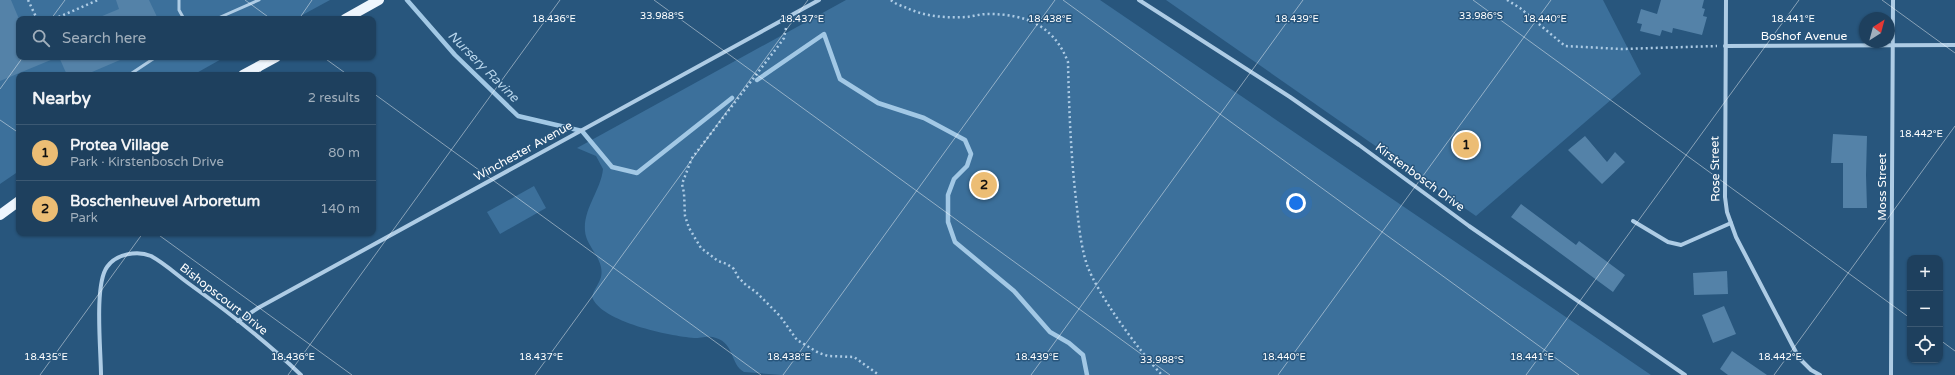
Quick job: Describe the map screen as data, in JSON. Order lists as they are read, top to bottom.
{
  "streets": {
    "street": [
      "Boshof Avenue",
      "Winchester Avenue",
      "Rose Street",
      "Kirstenbosch Drive",
      "Moss Street",
      "Bishopscourt Drive"
    ]
  },
  "crossings": [
    ["Boshof Avenue", "Rose Street"],
    ["Winchester Avenue", "Bishopscourt Drive"]
  ],
  "water": ["Nursery Ravine"],
  "north": "top right",
  "page": {
    "search": "Search here",
    "heading": ["Nearby", "2 results"],
    "list": [
      {
        "mark": "1",
        "name": "Protea Village",
        "note": "Park · Kirstenbosch Drive",
        "value": "80 m"
      },
      {
        "mark": "2",
        "name": "Boschenheuvel Arboretum",
        "note": "Park",
        "value": "140 m"
      }
    ],
    "pins": ["1", "2"],
    "map_buttons": ["+", "−"]
  },
  "coordinates": [
    "33.986°S",
    "33.988°S",
    "18.436°E",
    "18.437°E",
    "18.438°E",
    "18.440°E",
    "18.439°E",
    "18.441°E",
    "18.442°E",
    "18.435°E"
  ]
}
